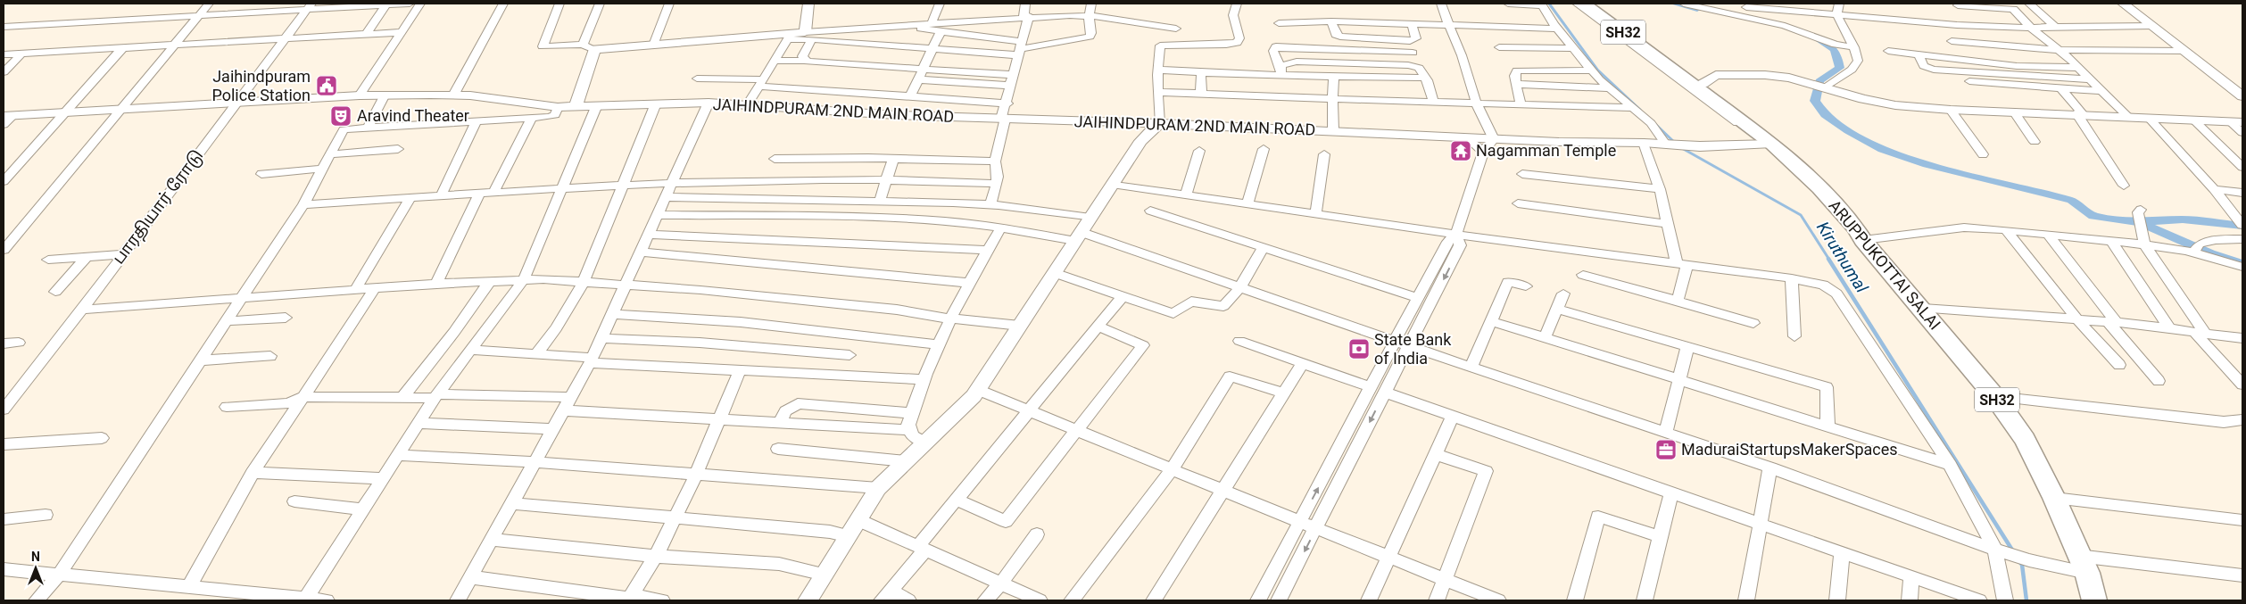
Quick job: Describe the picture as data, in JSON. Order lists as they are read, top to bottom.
{
  "streets": {
    "main road": ["SH32", "ARUPPUKOTTAI SALAI"],
    "street": ["JAIHINDPURAM 2ND MAIN ROAD", "பாரதியார் ரோடு"]
  },
  "crossings": [
    ["JAIHINDPURAM 2ND MAIN ROAD", "பாரதியார் ரோடு"],
    ["JAIHINDPURAM 2ND MAIN ROAD", "ARUPPUKOTTAI SALAI"]
  ],
  "water": ["Kiruthumal"],
  "places": {
    "public building": ["Jaihindpuram Police Station"],
    "theatre": ["Aravind Theater"],
    "temple": ["Nagamman Temple"],
    "bank": ["State Bank of India"],
    "office": ["MaduraiStartupsMakerSpaces"]
  },
  "north": "top"
}
